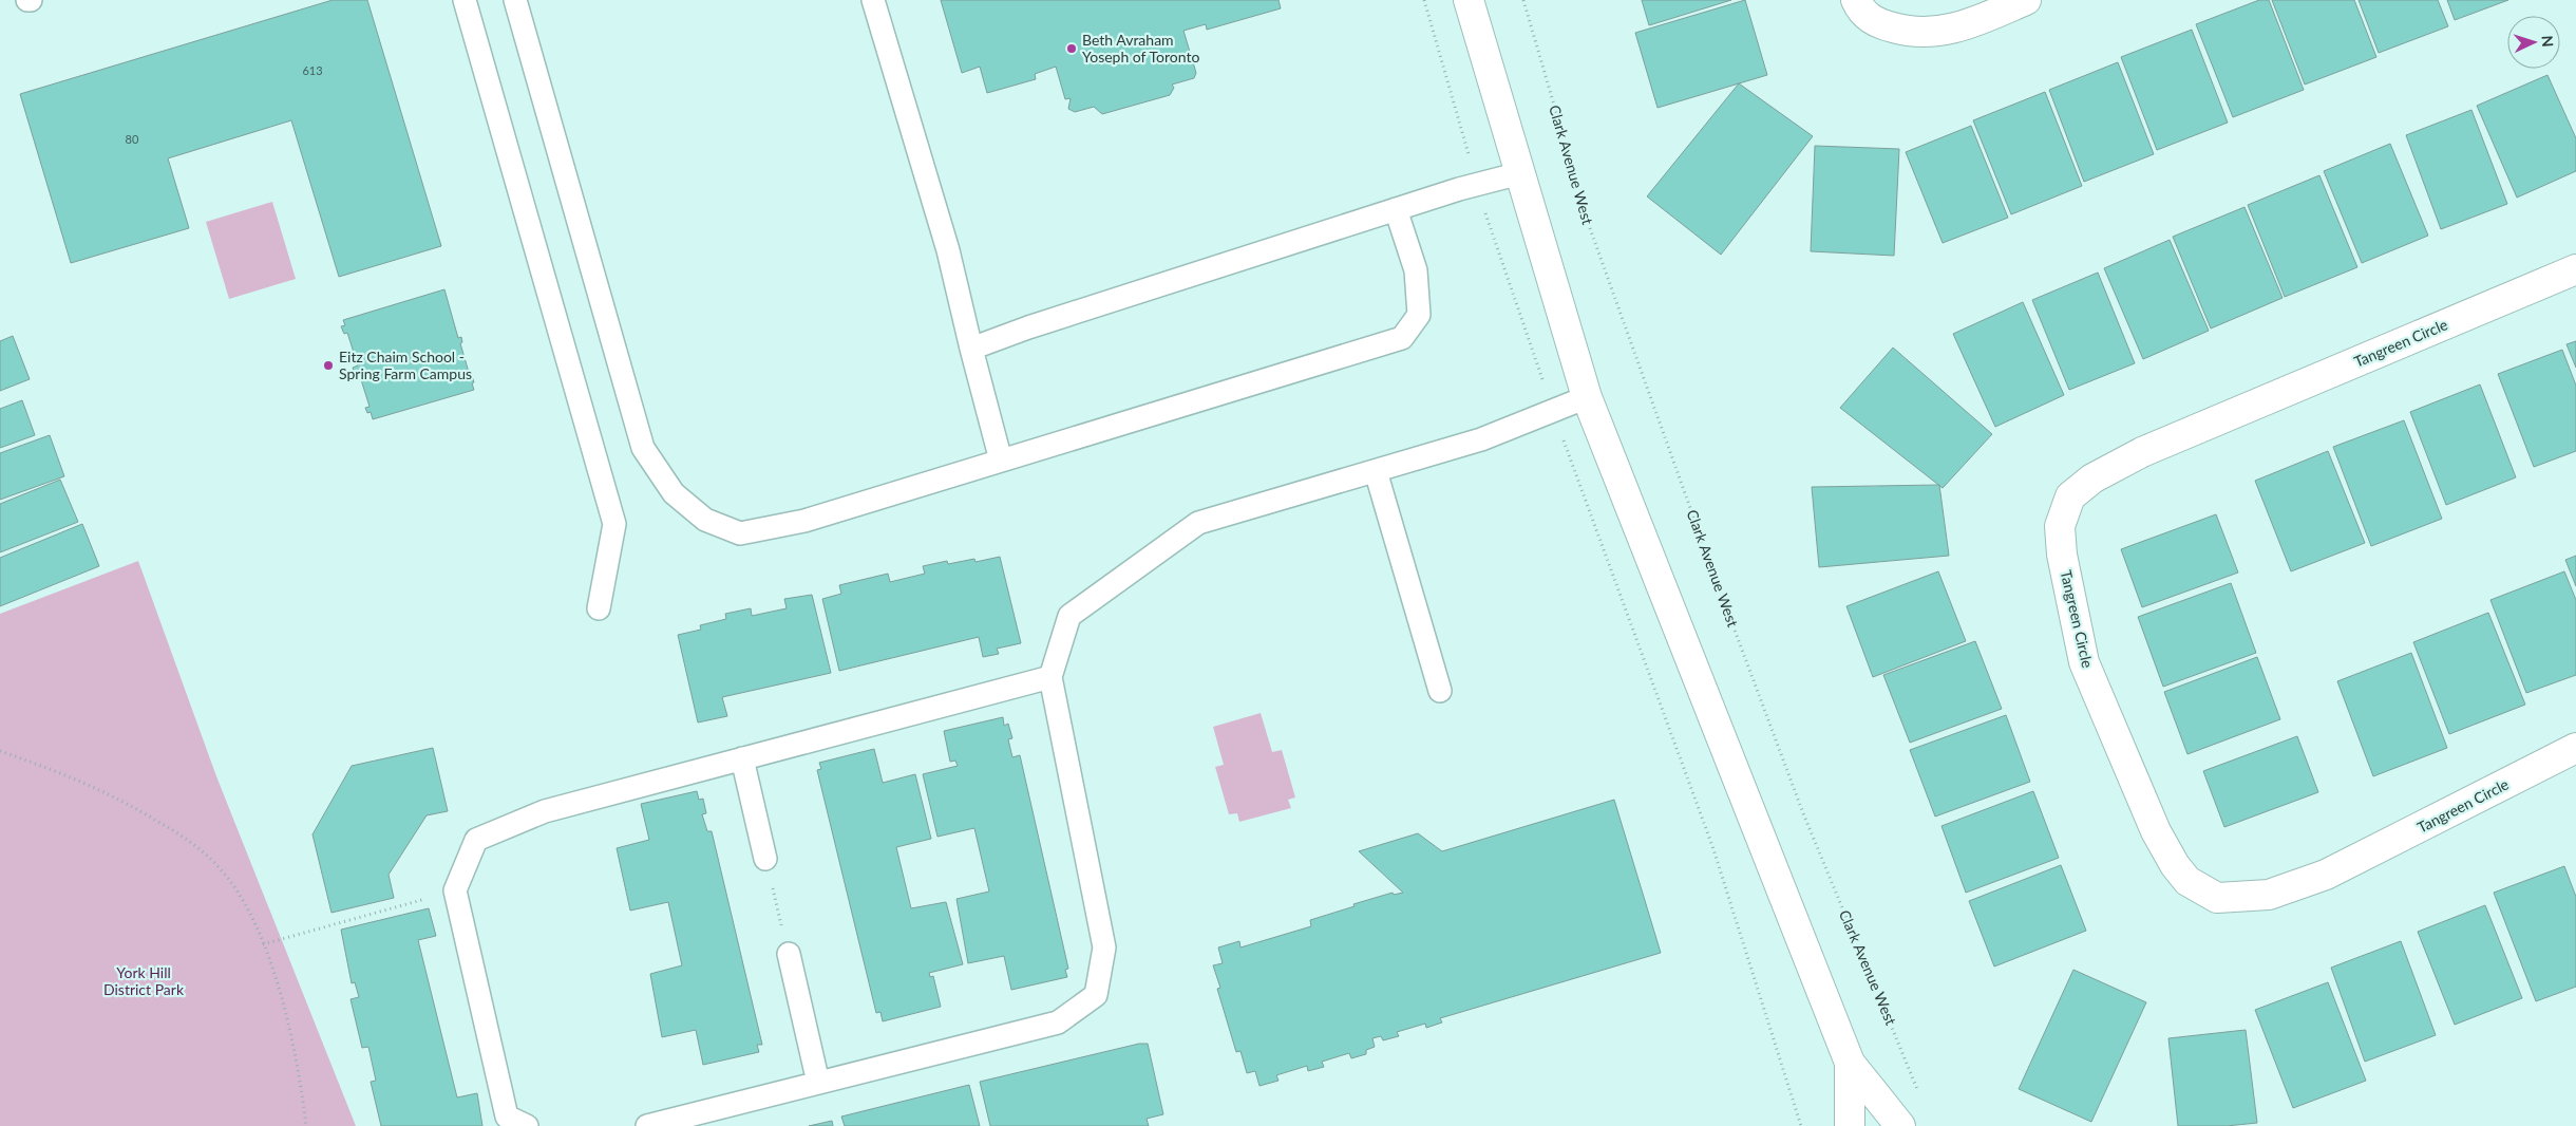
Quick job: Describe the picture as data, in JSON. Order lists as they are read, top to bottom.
{
  "streets": {
    "street": ["Tangreen Circle"],
    "path": ["Clark Avenue West"]
  },
  "parks": ["York Hill District Park"],
  "places": ["Beth Avraham Yoseph of Toronto", "Eitz Chaim School - Spring Farm Campus"],
  "house_numbers": ["613", "80"],
  "north": "right"
}
